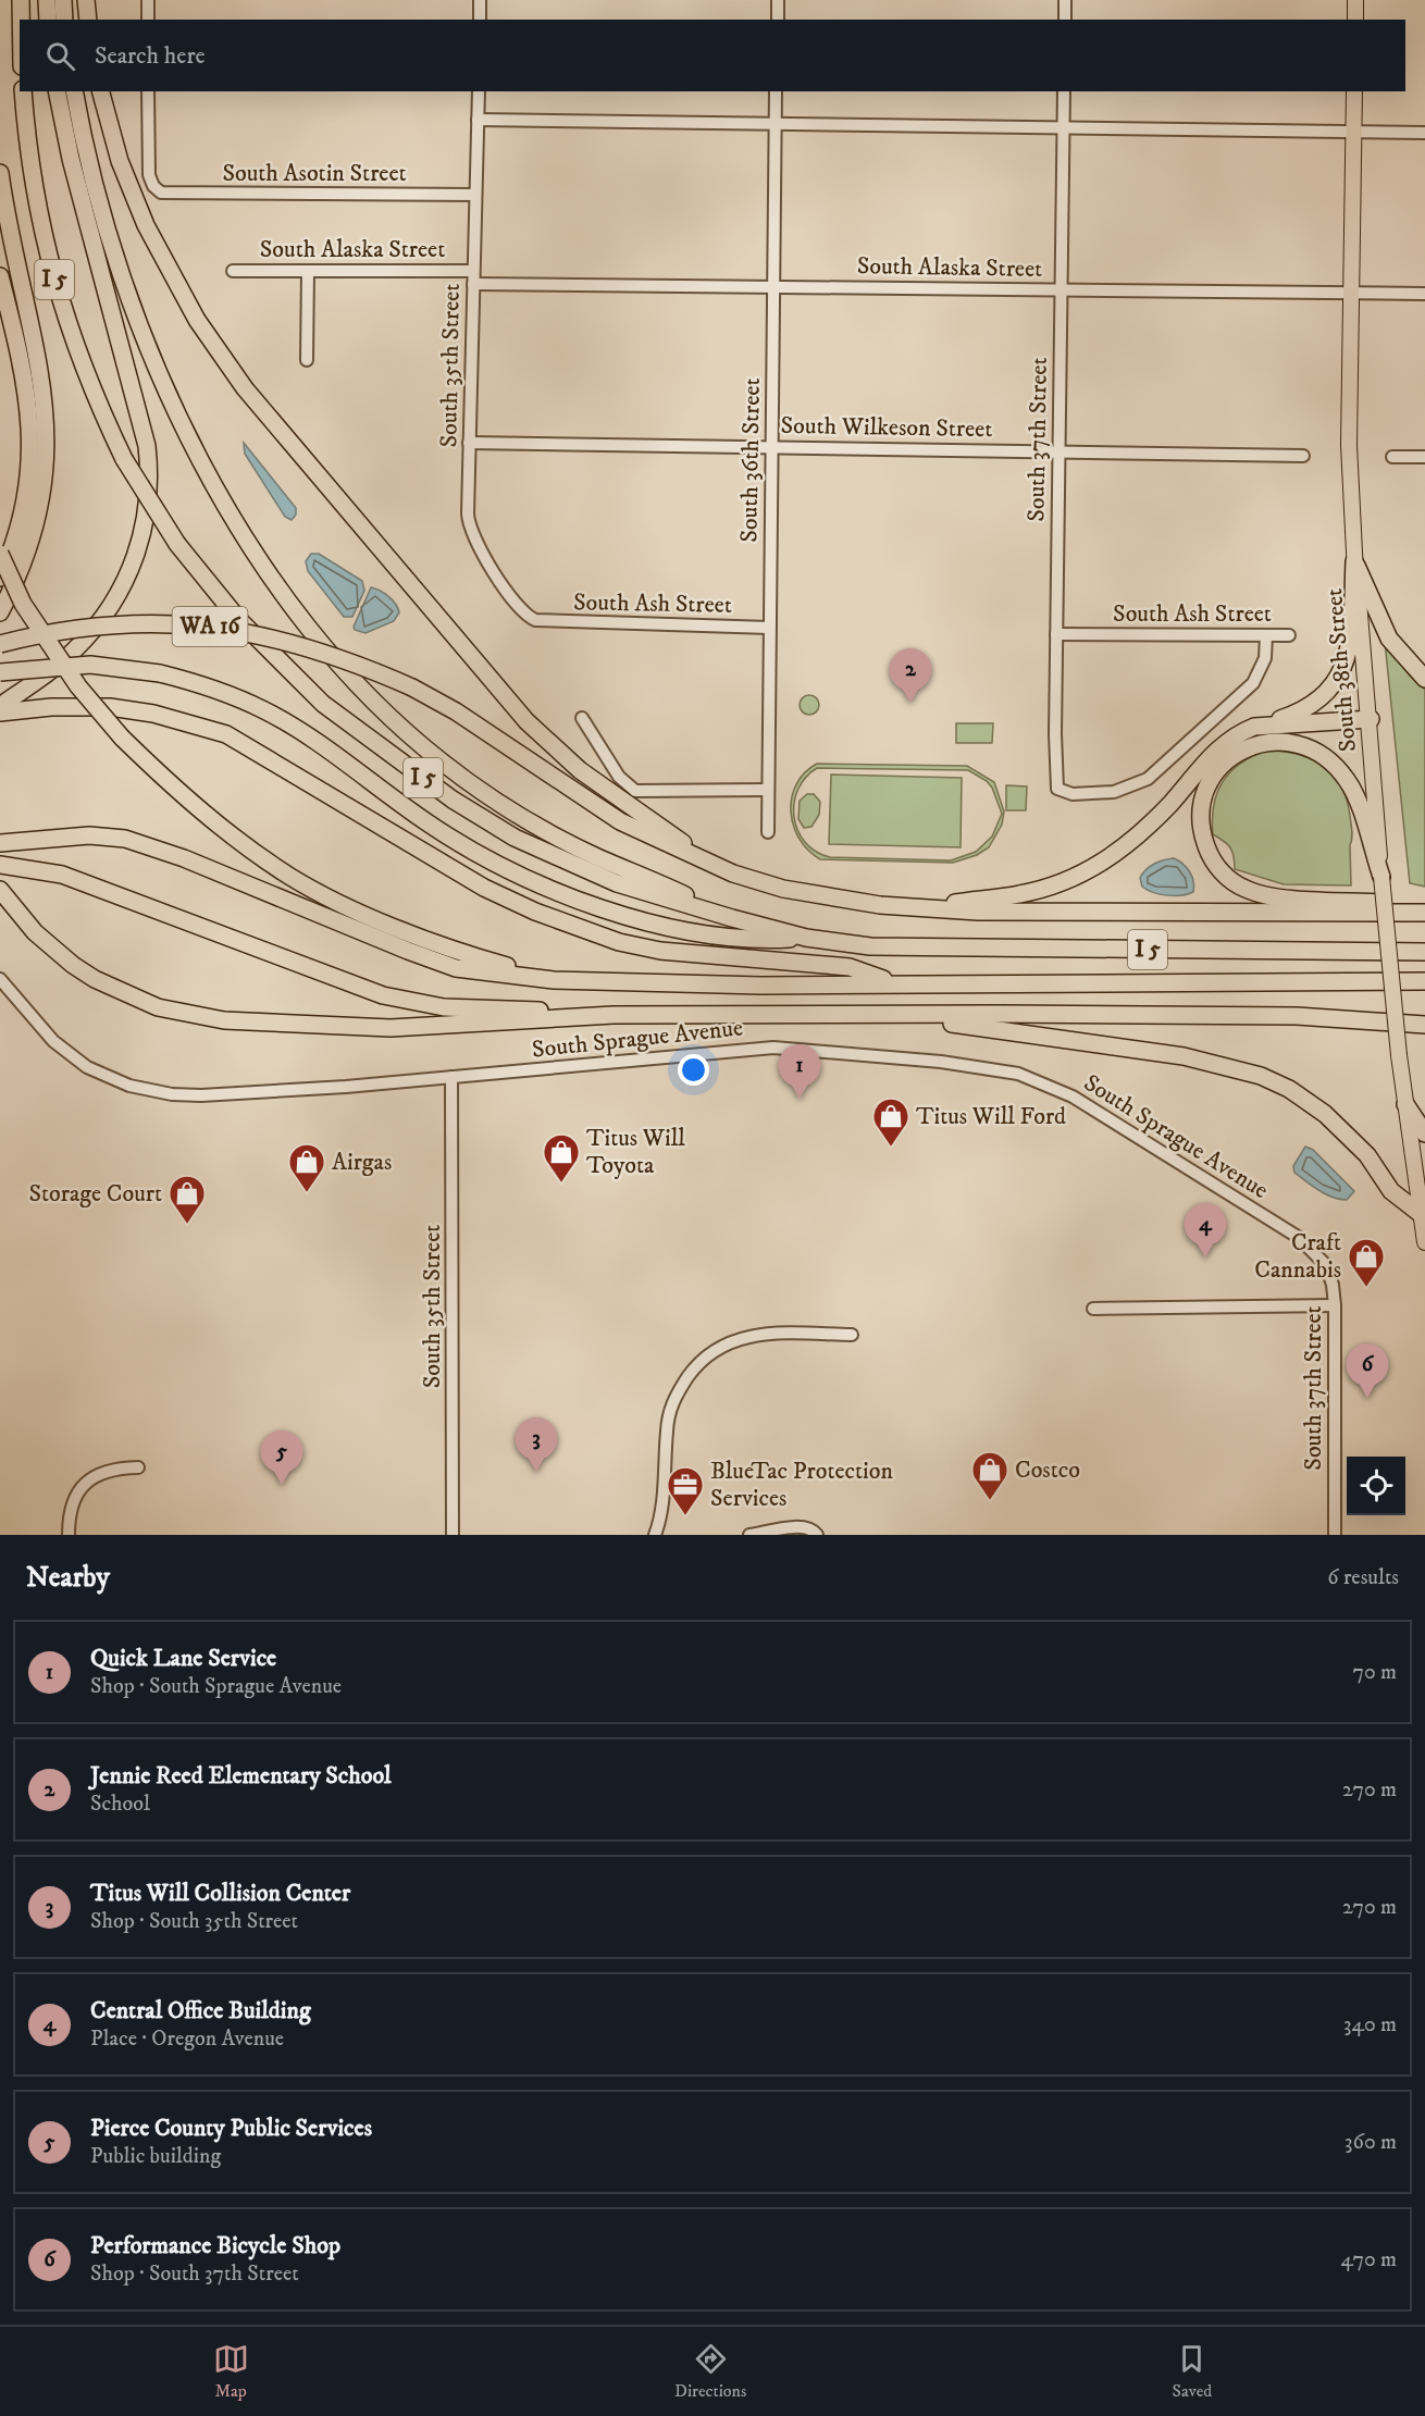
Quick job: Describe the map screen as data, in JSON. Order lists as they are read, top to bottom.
{
  "streets": {
    "highway": ["I 5", "WA 16"],
    "main road": ["South 38th Street"],
    "street": [
      "South Asotin Street",
      "South Alaska Street",
      "South 35th Street",
      "South Wilkeson Street",
      "South 37th Street",
      "South 36th Street",
      "South Ash Street",
      "South Sprague Avenue"
    ]
  },
  "crossings": [
    ["South Asotin Street", "South 35th Street"],
    ["South Alaska Street", "South 35th Street"],
    ["South Alaska Street", "South 37th Street"],
    ["South Alaska Street", "South 36th Street"],
    ["South Alaska Street", "South 38th Street"],
    ["South 35th Street", "South Wilkeson Street"],
    ["South 35th Street", "South Ash Street"],
    ["South 35th Street", "South Sprague Avenue"],
    ["South Wilkeson Street", "South 37th Street"],
    ["South Wilkeson Street", "South 36th Street"],
    ["South 37th Street", "South Ash Street"],
    ["South 37th Street", "South Sprague Avenue"],
    ["South 36th Street", "South Ash Street"]
  ],
  "places": {
    "shop": [
      "Titus Will Ford",
      "Titus Will Toyota",
      "Airgas",
      "Storage Court",
      "Craft Cannabis",
      "Costco"
    ],
    "office": ["BlueTac Protection Services"]
  },
  "page": {
    "search": "Search here",
    "pins": [
      "2",
      "1",
      "4",
      "6",
      "3",
      "5"
    ],
    "heading": ["Nearby", "6 results"],
    "list": [
      {
        "mark": "1",
        "name": "Quick Lane Service",
        "note": "Shop · South Sprague Avenue",
        "value": "70 m"
      },
      {
        "mark": "2",
        "name": "Jennie Reed Elementary School",
        "note": "School",
        "value": "270 m"
      },
      {
        "mark": "3",
        "name": "Titus Will Collision Center",
        "note": "Shop · South 35th Street",
        "value": "270 m"
      },
      {
        "mark": "4",
        "name": "Central Office Building",
        "note": "Place · Oregon Avenue",
        "value": "340 m"
      },
      {
        "mark": "5",
        "name": "Pierce County Public Services",
        "note": "Public building",
        "value": "360 m"
      },
      {
        "mark": "6",
        "name": "Performance Bicycle Shop",
        "note": "Shop · South 37th Street",
        "value": "470 m"
      }
    ],
    "nav": ["Map", "Directions", "Saved"]
  }
}
